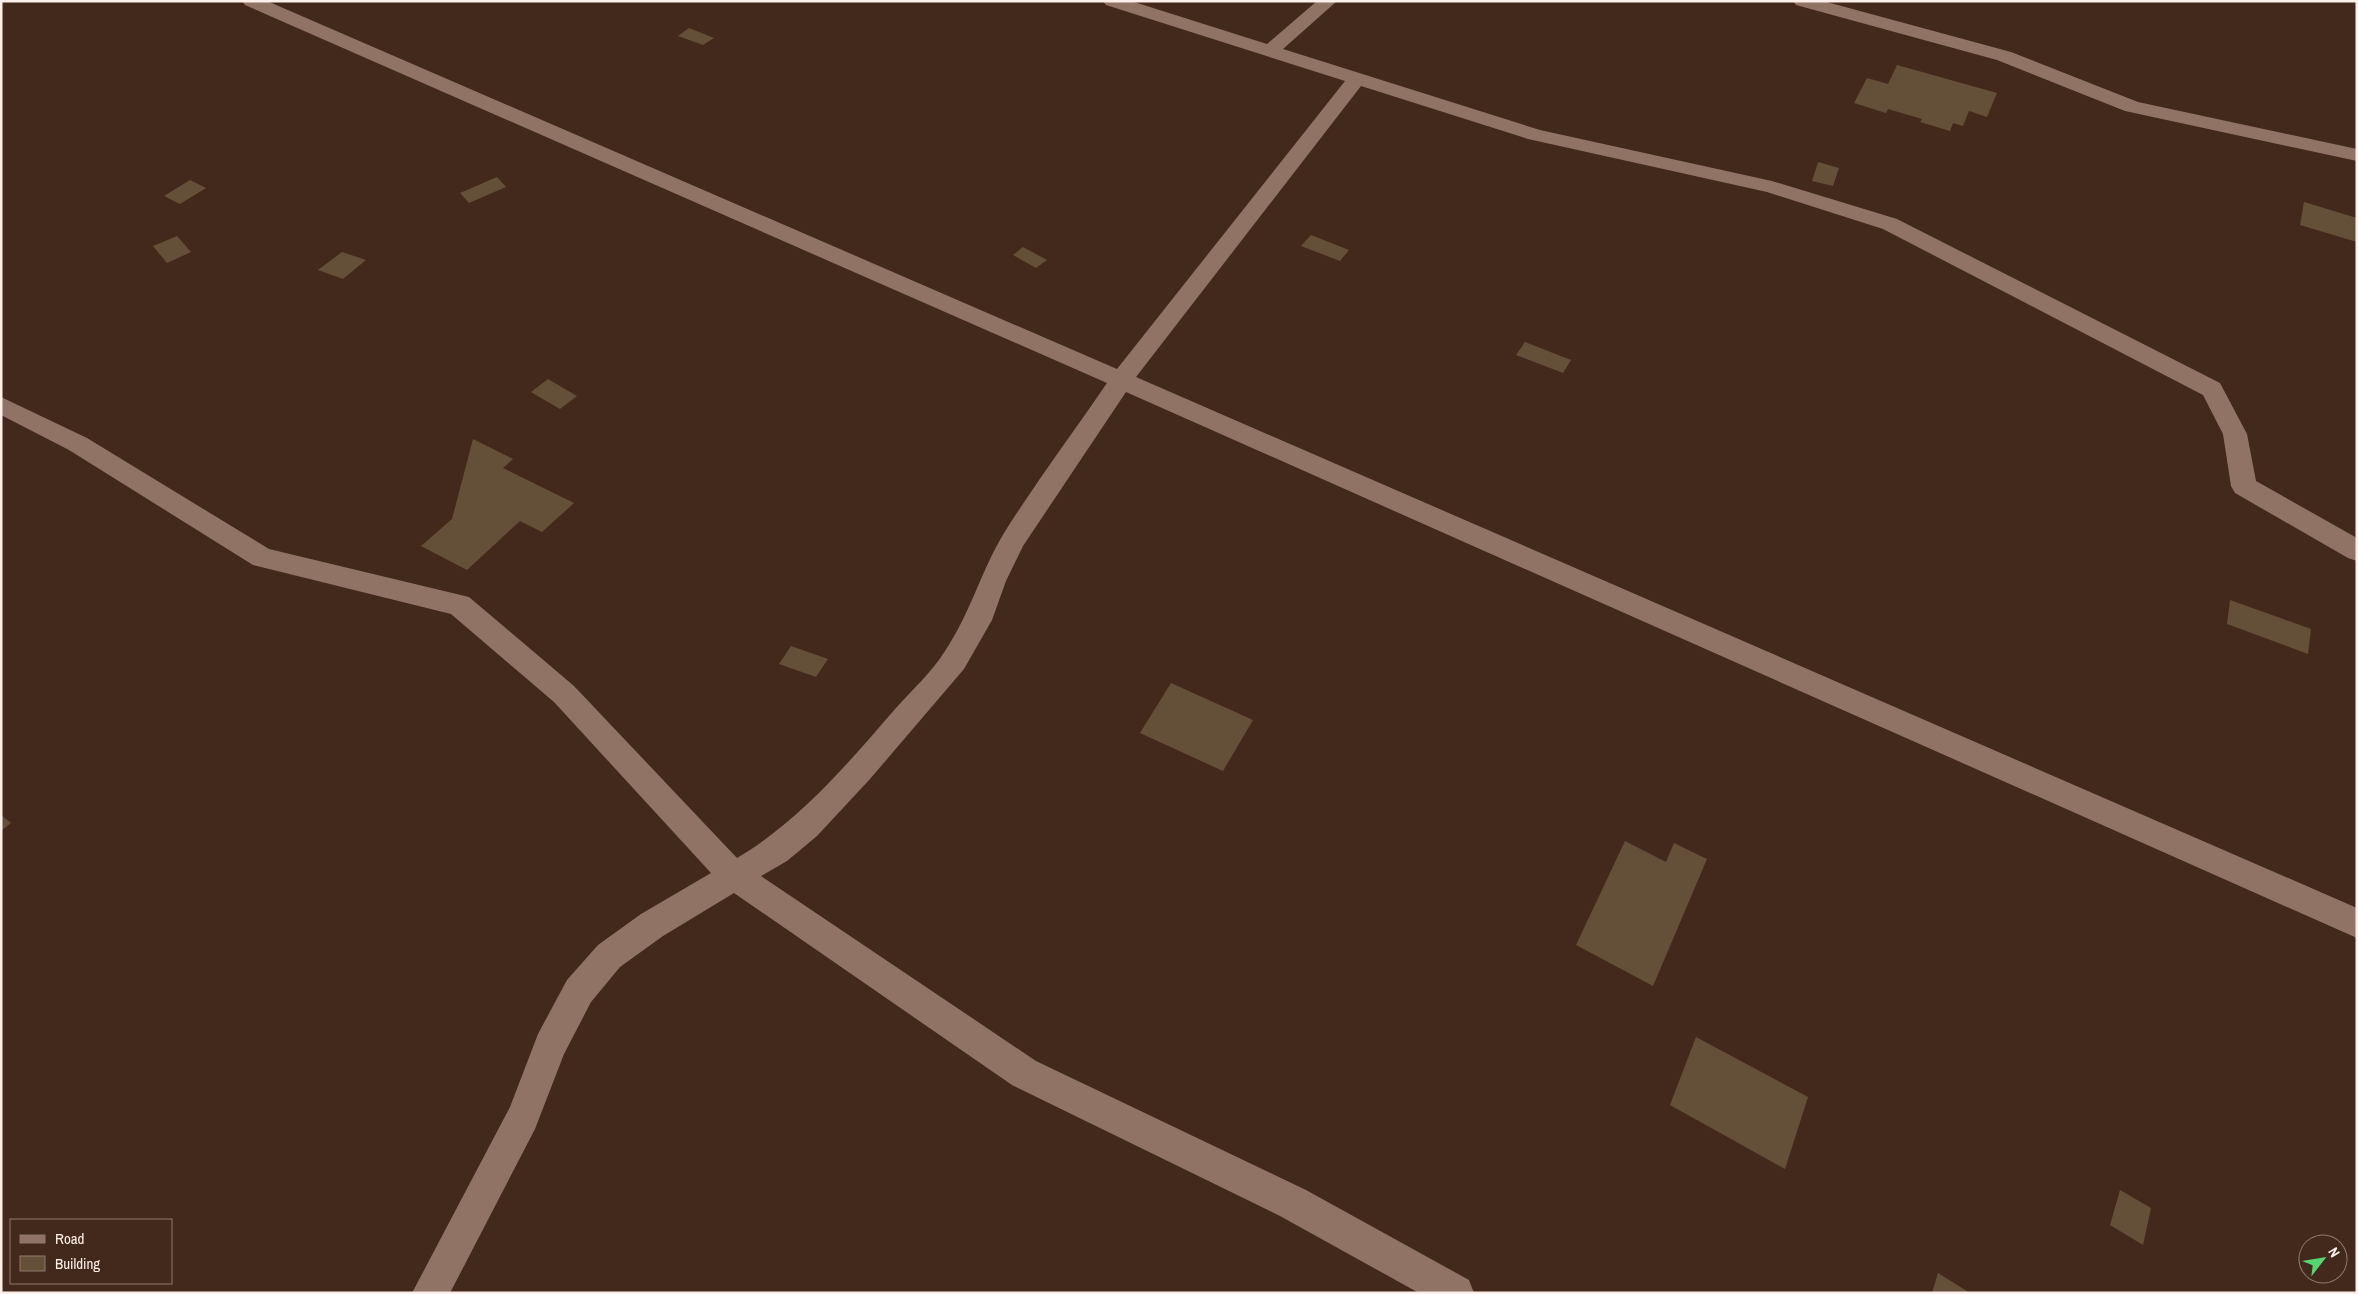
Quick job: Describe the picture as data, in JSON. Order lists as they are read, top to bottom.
{
  "legend": ["Road", "Building"],
  "north": "top right"
}
